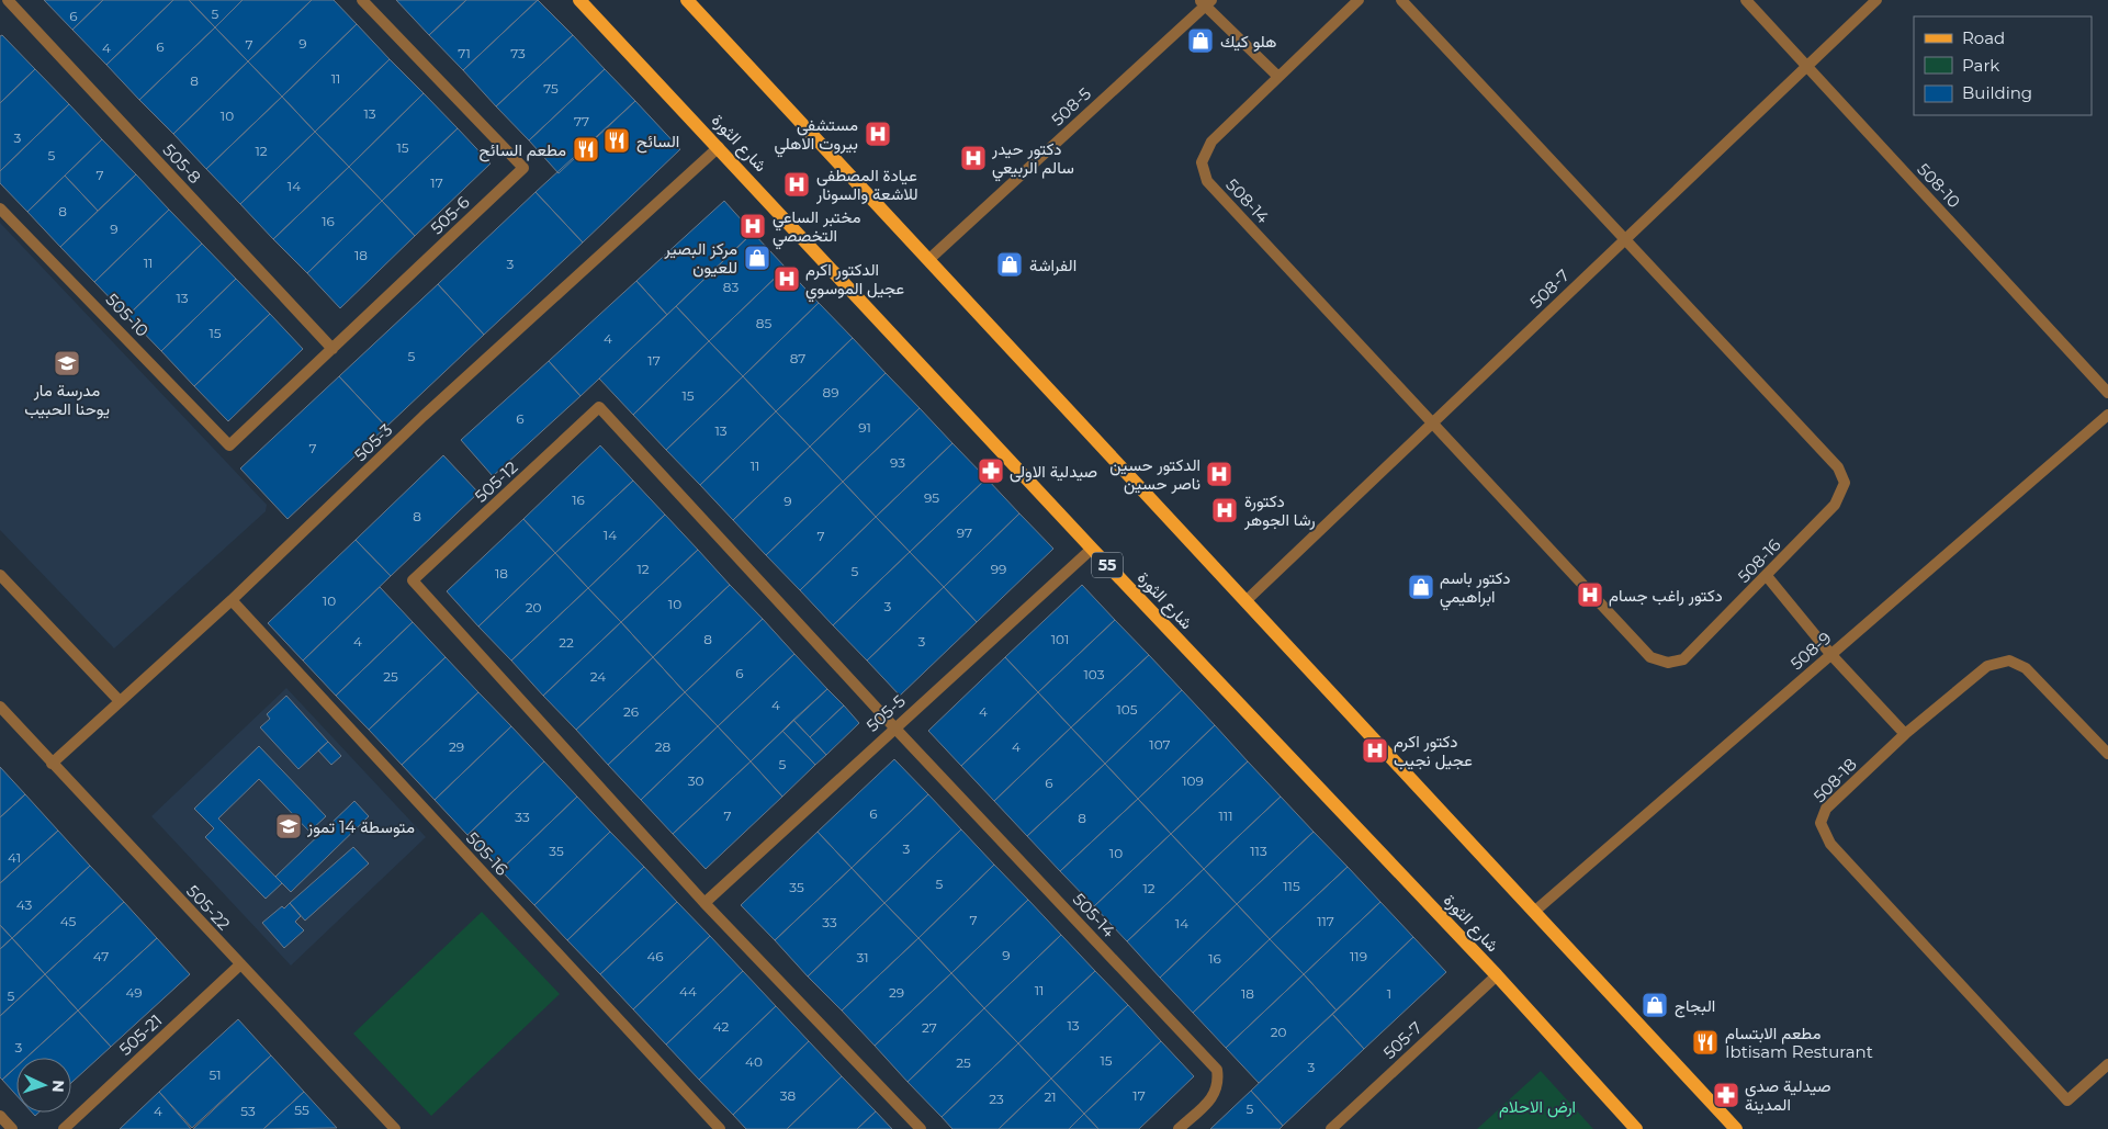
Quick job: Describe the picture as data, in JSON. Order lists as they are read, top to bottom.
{
  "streets": {
    "main road": ["شارع الثورة", "55"],
    "street": [
      "508-5",
      "505-8",
      "508-10",
      "508-14",
      "505-6",
      "508-7",
      "505-10",
      "505-3",
      "505-12",
      "508-16",
      "508-9",
      "505-5",
      "508-18",
      "505-16",
      "505-22",
      "505-14",
      "505-21",
      "505-7"
    ]
  },
  "crossings": [
    ["شارع الثورة", "505-3"],
    ["شارع الثورة", "505-5"],
    ["شارع الثورة", "505-7"],
    ["505-8", "505-6"],
    ["508-10", "508-7"],
    ["508-14", "508-7"],
    ["508-14", "508-16"],
    ["505-6", "505-10"],
    ["508-7", "508-16"],
    ["505-3", "505-16"],
    ["505-3", "505-22"],
    ["505-12", "505-5"],
    ["505-12", "505-14"],
    ["505-5", "505-14"],
    ["505-22", "505-21"]
  ],
  "parks": ["ارض الاحلام"],
  "places": {
    "shop": [
      "هلو كيك",
      "مركز البصير للعيون",
      "الفراشة",
      "دكتور باسم ابراهيمي",
      "البجاج"
    ],
    "hospital": [
      "مستشفى بيروت الاهلي",
      "دكتور حيدر سالم الربيعي",
      "عيادة المصطفى للاشعة والسونار",
      "مختبر الساعي التخصصي",
      "الدكتور اكرم عجيل الموسوي",
      "الدكتور حسين ناصر حسين",
      "دكتورة رشا الجوهر",
      "دكتور راغب جسام",
      "دكتور اكرم عجيل نجيب"
    ],
    "restaurant": ["السائح", "مطعم السائح", "مطعم الابتسام Ibtisam Resturant"],
    "school or university": ["مدرسة مار يوحنا الحبيب", "متوسطة 14 تموز"],
    "pharmacy": ["صيدلية الاولى", "صيدلية صدى المدينة"]
  },
  "house_numbers": [
    "5",
    "6",
    "9",
    "7",
    "6",
    "4",
    "71",
    "73",
    "11",
    "8",
    "75",
    "13",
    "10",
    "77",
    "3",
    "15",
    "12",
    "5",
    "7",
    "17",
    "14",
    "8",
    "16",
    "9",
    "18",
    "11",
    "3",
    "83",
    "13",
    "85",
    "15",
    "4",
    "5",
    "87",
    "17",
    "89",
    "15",
    "6",
    "91",
    "13",
    "7",
    "93",
    "11",
    "95",
    "16",
    "9",
    "8",
    "97",
    "14",
    "7",
    "12",
    "99",
    "5",
    "18",
    "10",
    "10",
    "3",
    "20",
    "8",
    "101",
    "4",
    "3",
    "22",
    "6",
    "103",
    "25",
    "24",
    "4",
    "105",
    "26",
    "4",
    "107",
    "29",
    "28",
    "4",
    "5",
    "30",
    "109",
    "6",
    "6",
    "7",
    "111",
    "33",
    "8",
    "3",
    "35",
    "113",
    "10",
    "41",
    "5",
    "115",
    "35",
    "12",
    "43",
    "7",
    "45",
    "117",
    "33",
    "14",
    "9",
    "47",
    "46",
    "119",
    "31",
    "16",
    "11",
    "44",
    "49",
    "29",
    "18",
    "1",
    "5",
    "13",
    "42",
    "27",
    "20",
    "3",
    "15",
    "40",
    "25",
    "3",
    "51",
    "38",
    "17",
    "21",
    "23",
    "5",
    "55",
    "4",
    "53"
  ],
  "legend": ["Road", "Park", "Building"],
  "north": "right"
}
